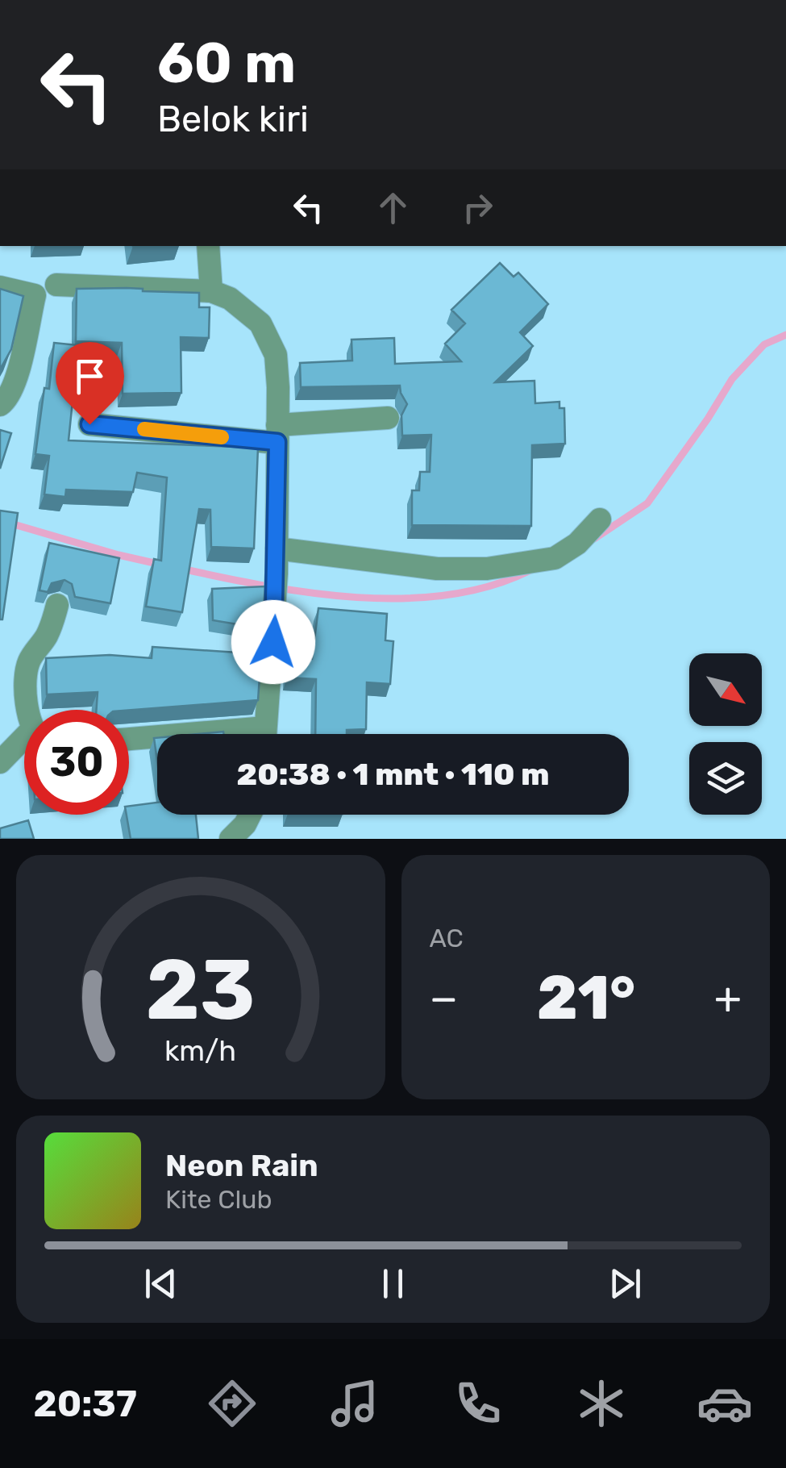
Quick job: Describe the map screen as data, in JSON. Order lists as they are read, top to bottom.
{
  "north": "bottom right",
  "page": {
    "turn": ["60 m", "Belok kiri"],
    "limit": "30",
    "trip": "20:38 · 1 mnt · 110 m",
    "tile": "AC",
    "heat": ["−", "21°", "+"],
    "song": ["Neon Rain", "Kite Club"],
    "tabs": "20:37",
    "gauge": ["23", "km/h"]
  }
}
